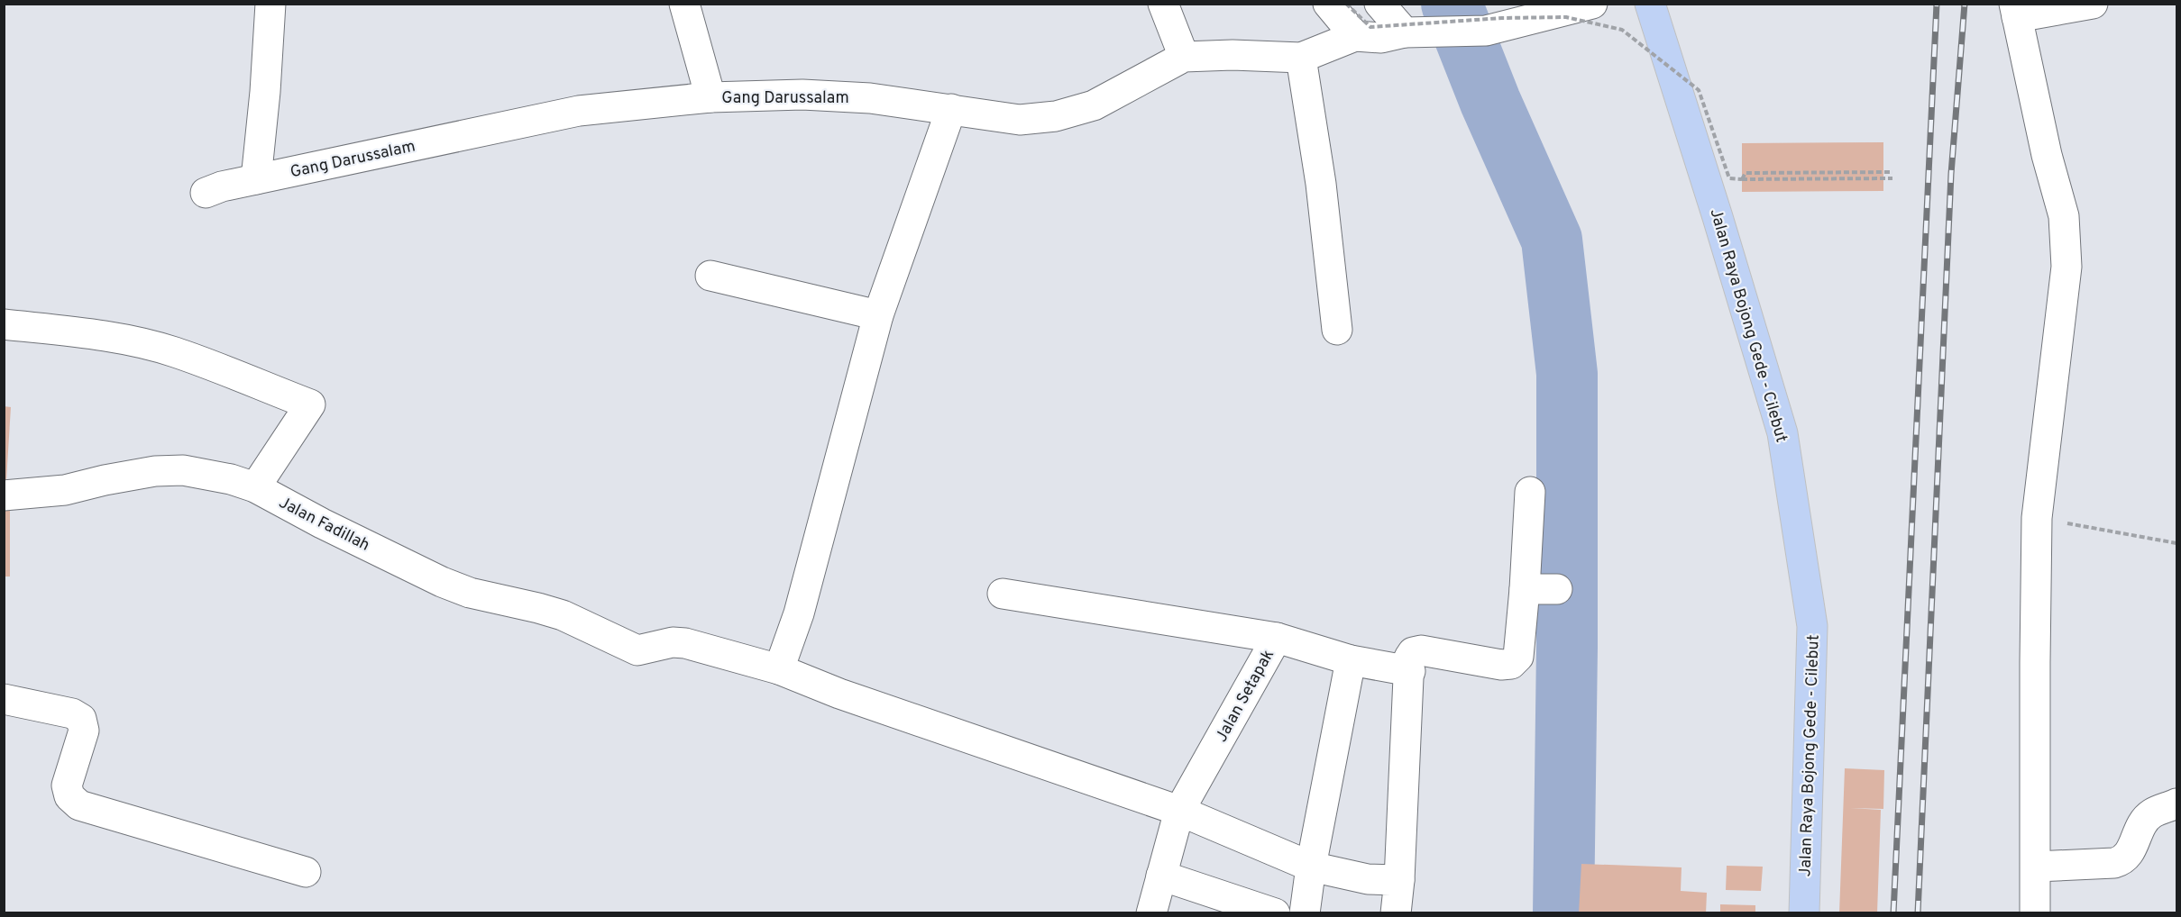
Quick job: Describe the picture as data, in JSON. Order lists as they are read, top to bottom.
{
  "streets": {
    "main road": ["Jalan Raya Bojong Gede - Cilebut"],
    "street": ["Gang Darussalam", "Jalan Fadillah", "Jalan Setapak"]
  }
}
